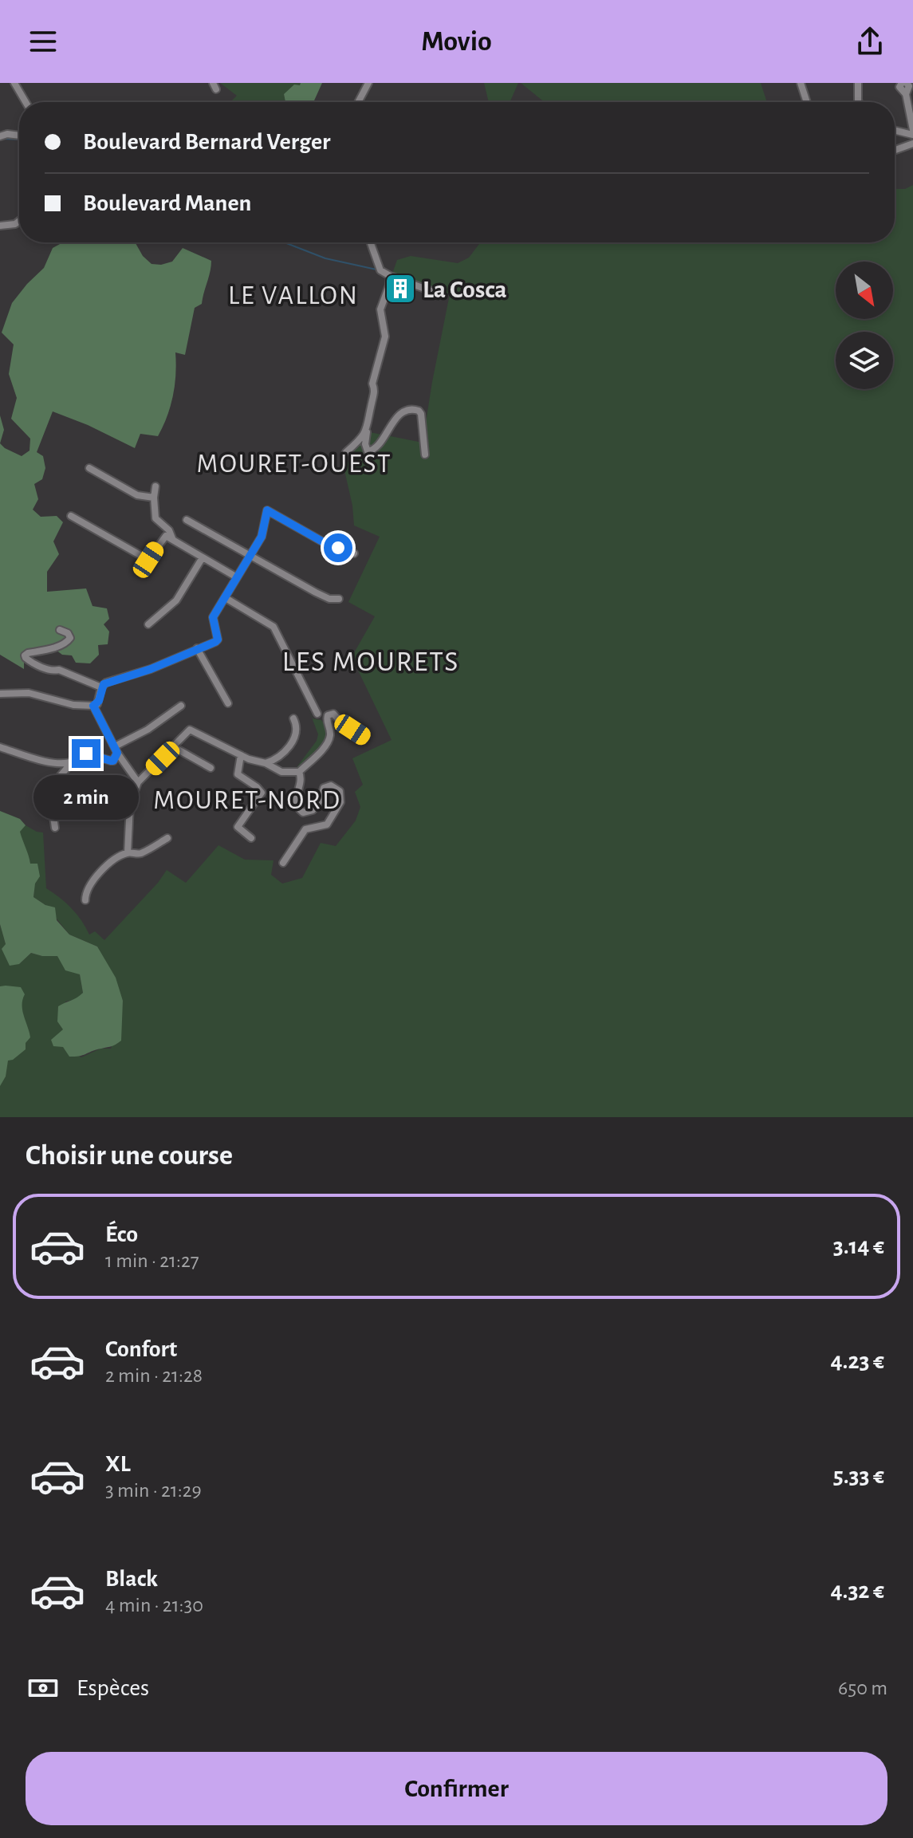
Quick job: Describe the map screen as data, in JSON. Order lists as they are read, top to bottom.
{
  "districts": [
    "LE VALLON",
    "MOURET-OUEST",
    "LES MOURETS",
    "MOURET-NORD"
  ],
  "places": {
    "building": ["La Cosca"]
  },
  "north": "bottom right",
  "page": {
    "header": "Movio",
    "banner": ["Boulevard Bernard Verger", "Boulevard Manen"],
    "bubble": "2 min",
    "heading": "Choisir une course",
    "list": [
      {
        "name": "Éco",
        "note": "1 min · 21:27",
        "value": "3.14 €"
      },
      {
        "name": "Confort",
        "note": "2 min · 21:28",
        "value": "4.23 €"
      },
      {
        "name": "XL",
        "note": "3 min · 21:29",
        "value": "5.33 €"
      },
      {
        "name": "Black",
        "note": "4 min · 21:30",
        "value": "4.32 €"
      }
    ],
    "pay": ["Espèces", "650 m"],
    "buttons": "Confirmer"
  }
}
